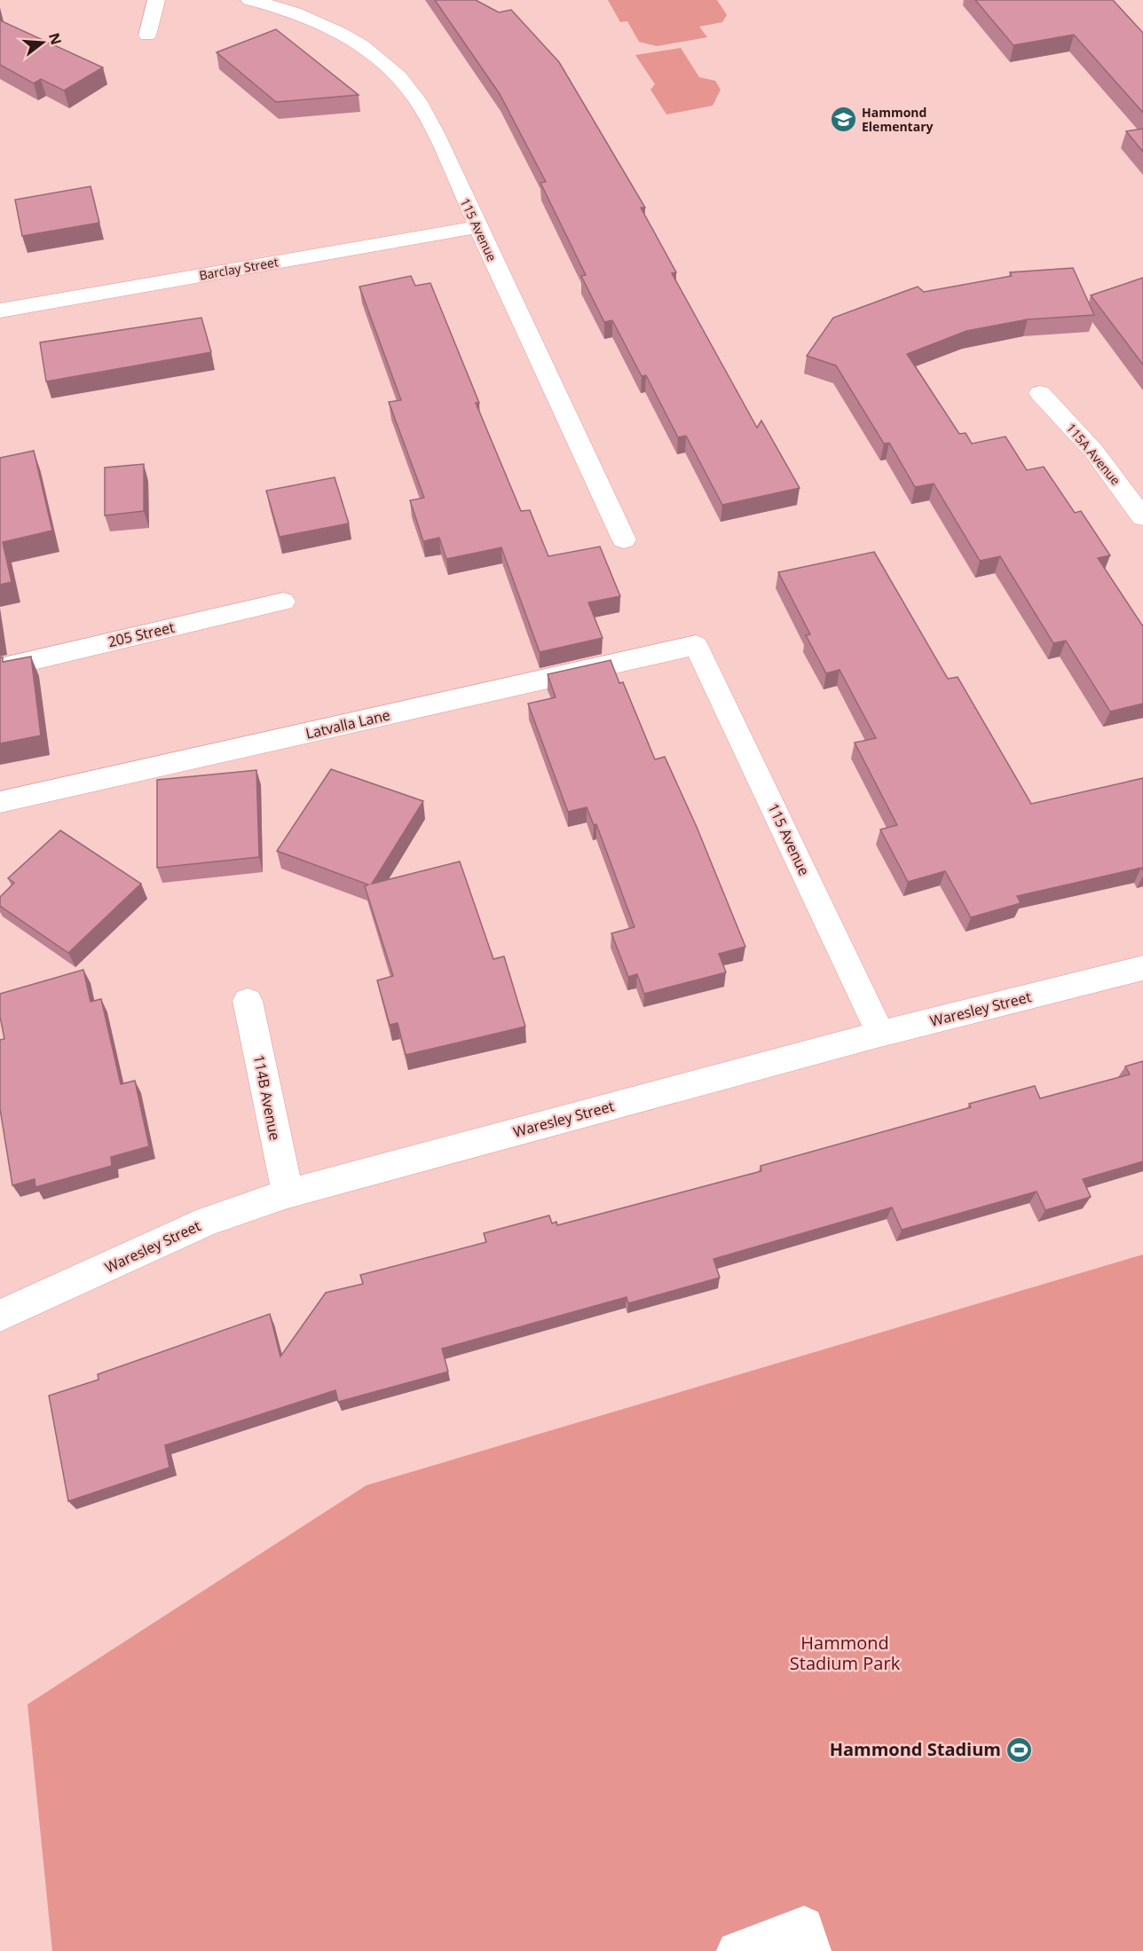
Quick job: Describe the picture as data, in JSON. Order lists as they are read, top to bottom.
{
  "streets": {
    "street": [
      "115 Avenue",
      "Barclay Street",
      "115A Avenue",
      "205 Street",
      "Latvalla Lane",
      "Waresley Street",
      "114B Avenue"
    ]
  },
  "crossings": [
    ["115 Avenue", "Barclay Street"],
    ["115 Avenue", "Latvalla Lane"],
    ["115 Avenue", "Waresley Street"],
    ["Waresley Street", "114B Avenue"]
  ],
  "parks": ["Hammond Stadium Park"],
  "places": {
    "school or university": ["Hammond Elementary"],
    "sports": ["Hammond Stadium"]
  },
  "north": "right"
}
